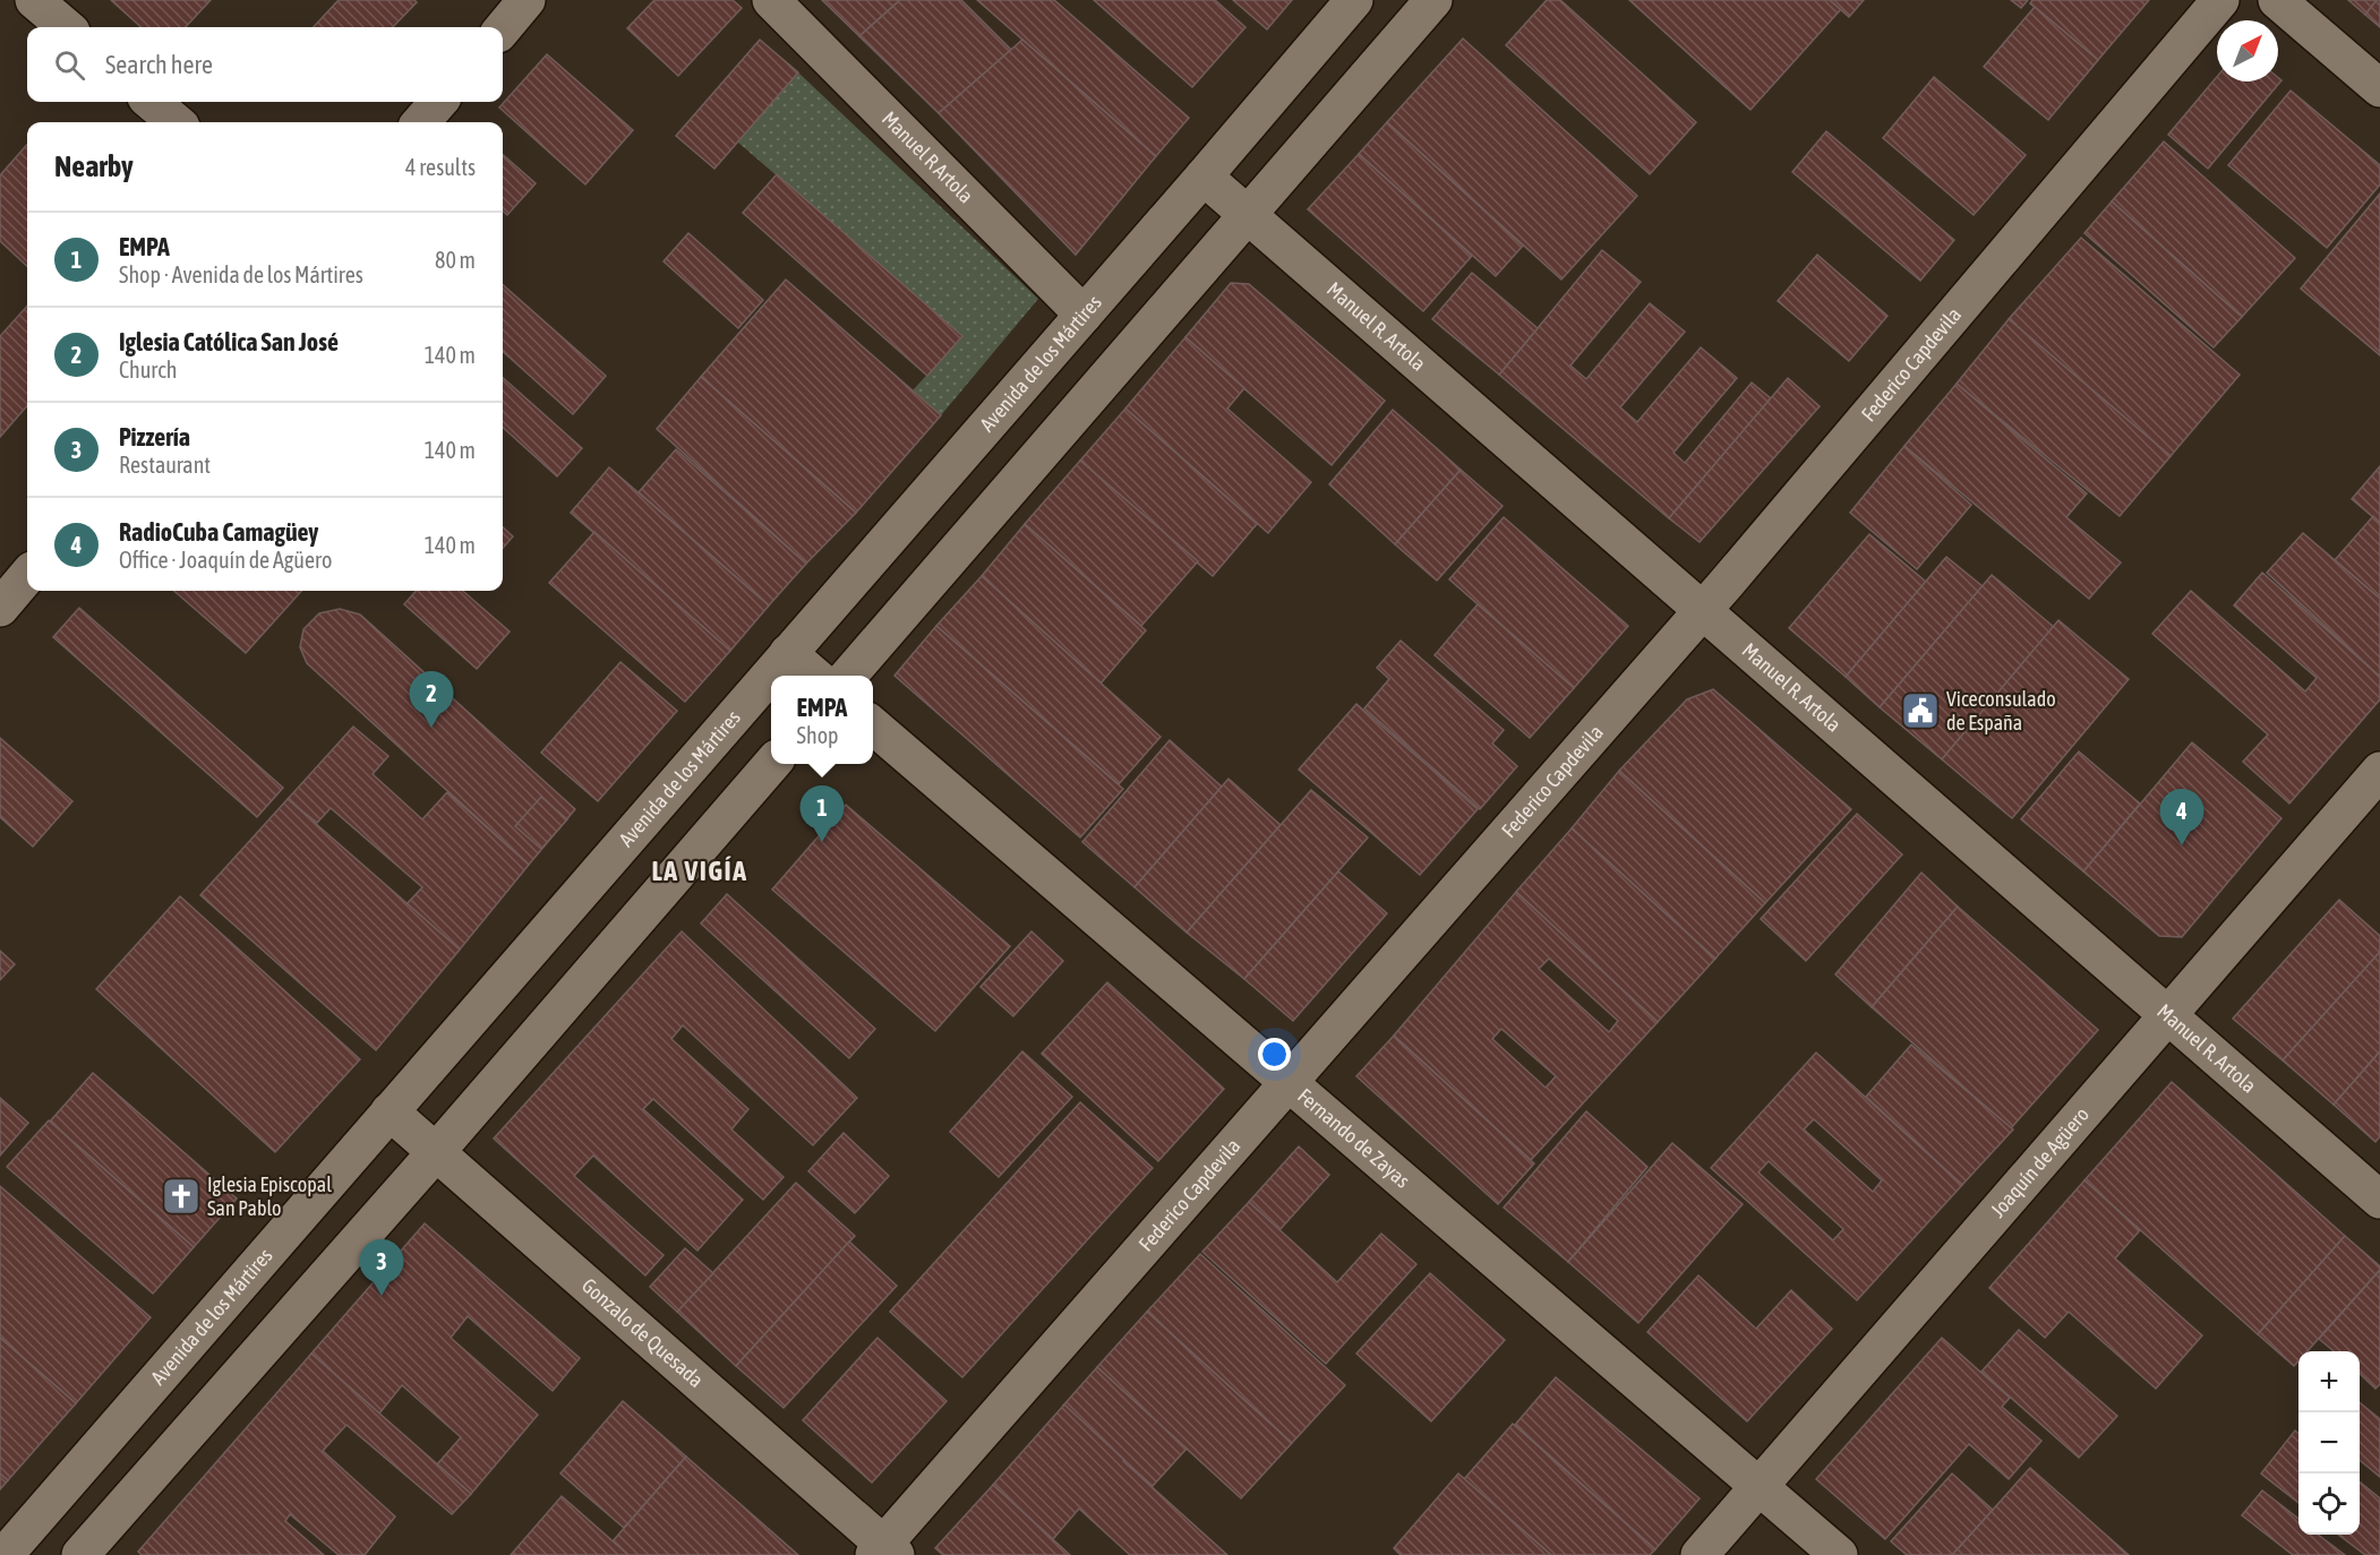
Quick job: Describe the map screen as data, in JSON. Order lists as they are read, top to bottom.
{
  "streets": {
    "street": [
      "Manuel R Artola",
      "Manuel R. Artola",
      "Avenida de los Mártires",
      "Federico Capdevila",
      "Fernando de Zayas",
      "Joaquín de Agüero",
      "Gonzalo de Quesada"
    ]
  },
  "crossings": [
    ["Manuel R Artola", "Avenida de los Mártires"],
    ["Manuel R. Artola", "Avenida de los Mártires"],
    ["Manuel R. Artola", "Federico Capdevila"],
    ["Manuel R. Artola", "Joaquín de Agüero"],
    ["Avenida de los Mártires", "Gonzalo de Quesada"],
    ["Federico Capdevila", "Fernando de Zayas"],
    ["Federico Capdevila", "Gonzalo de Quesada"],
    ["Fernando de Zayas", "Joaquín de Agüero"]
  ],
  "districts": ["LA VIGÍA"],
  "places": {
    "public building": ["Viceconsulado de España"],
    "church": ["Iglesia Episcopal San Pablo"]
  },
  "north": "top right",
  "page": {
    "search": "Search here",
    "heading": ["Nearby", "4 results"],
    "list": [
      {
        "mark": "1",
        "name": "EMPA",
        "note": "Shop · Avenida de los Mártires",
        "value": "80 m"
      },
      {
        "mark": "2",
        "name": "Iglesia Católica San José",
        "note": "Church",
        "value": "140 m"
      },
      {
        "mark": "3",
        "name": "Pizzería",
        "note": "Restaurant",
        "value": "140 m"
      },
      {
        "mark": "4",
        "name": "RadioCuba Camagüey",
        "note": "Office · Joaquín de Agüero",
        "value": "140 m"
      }
    ],
    "pins": [
      "2",
      "1",
      "4",
      "3"
    ],
    "popup": ["EMPA", "Shop"],
    "map_buttons": ["+", "−"]
  }
}
